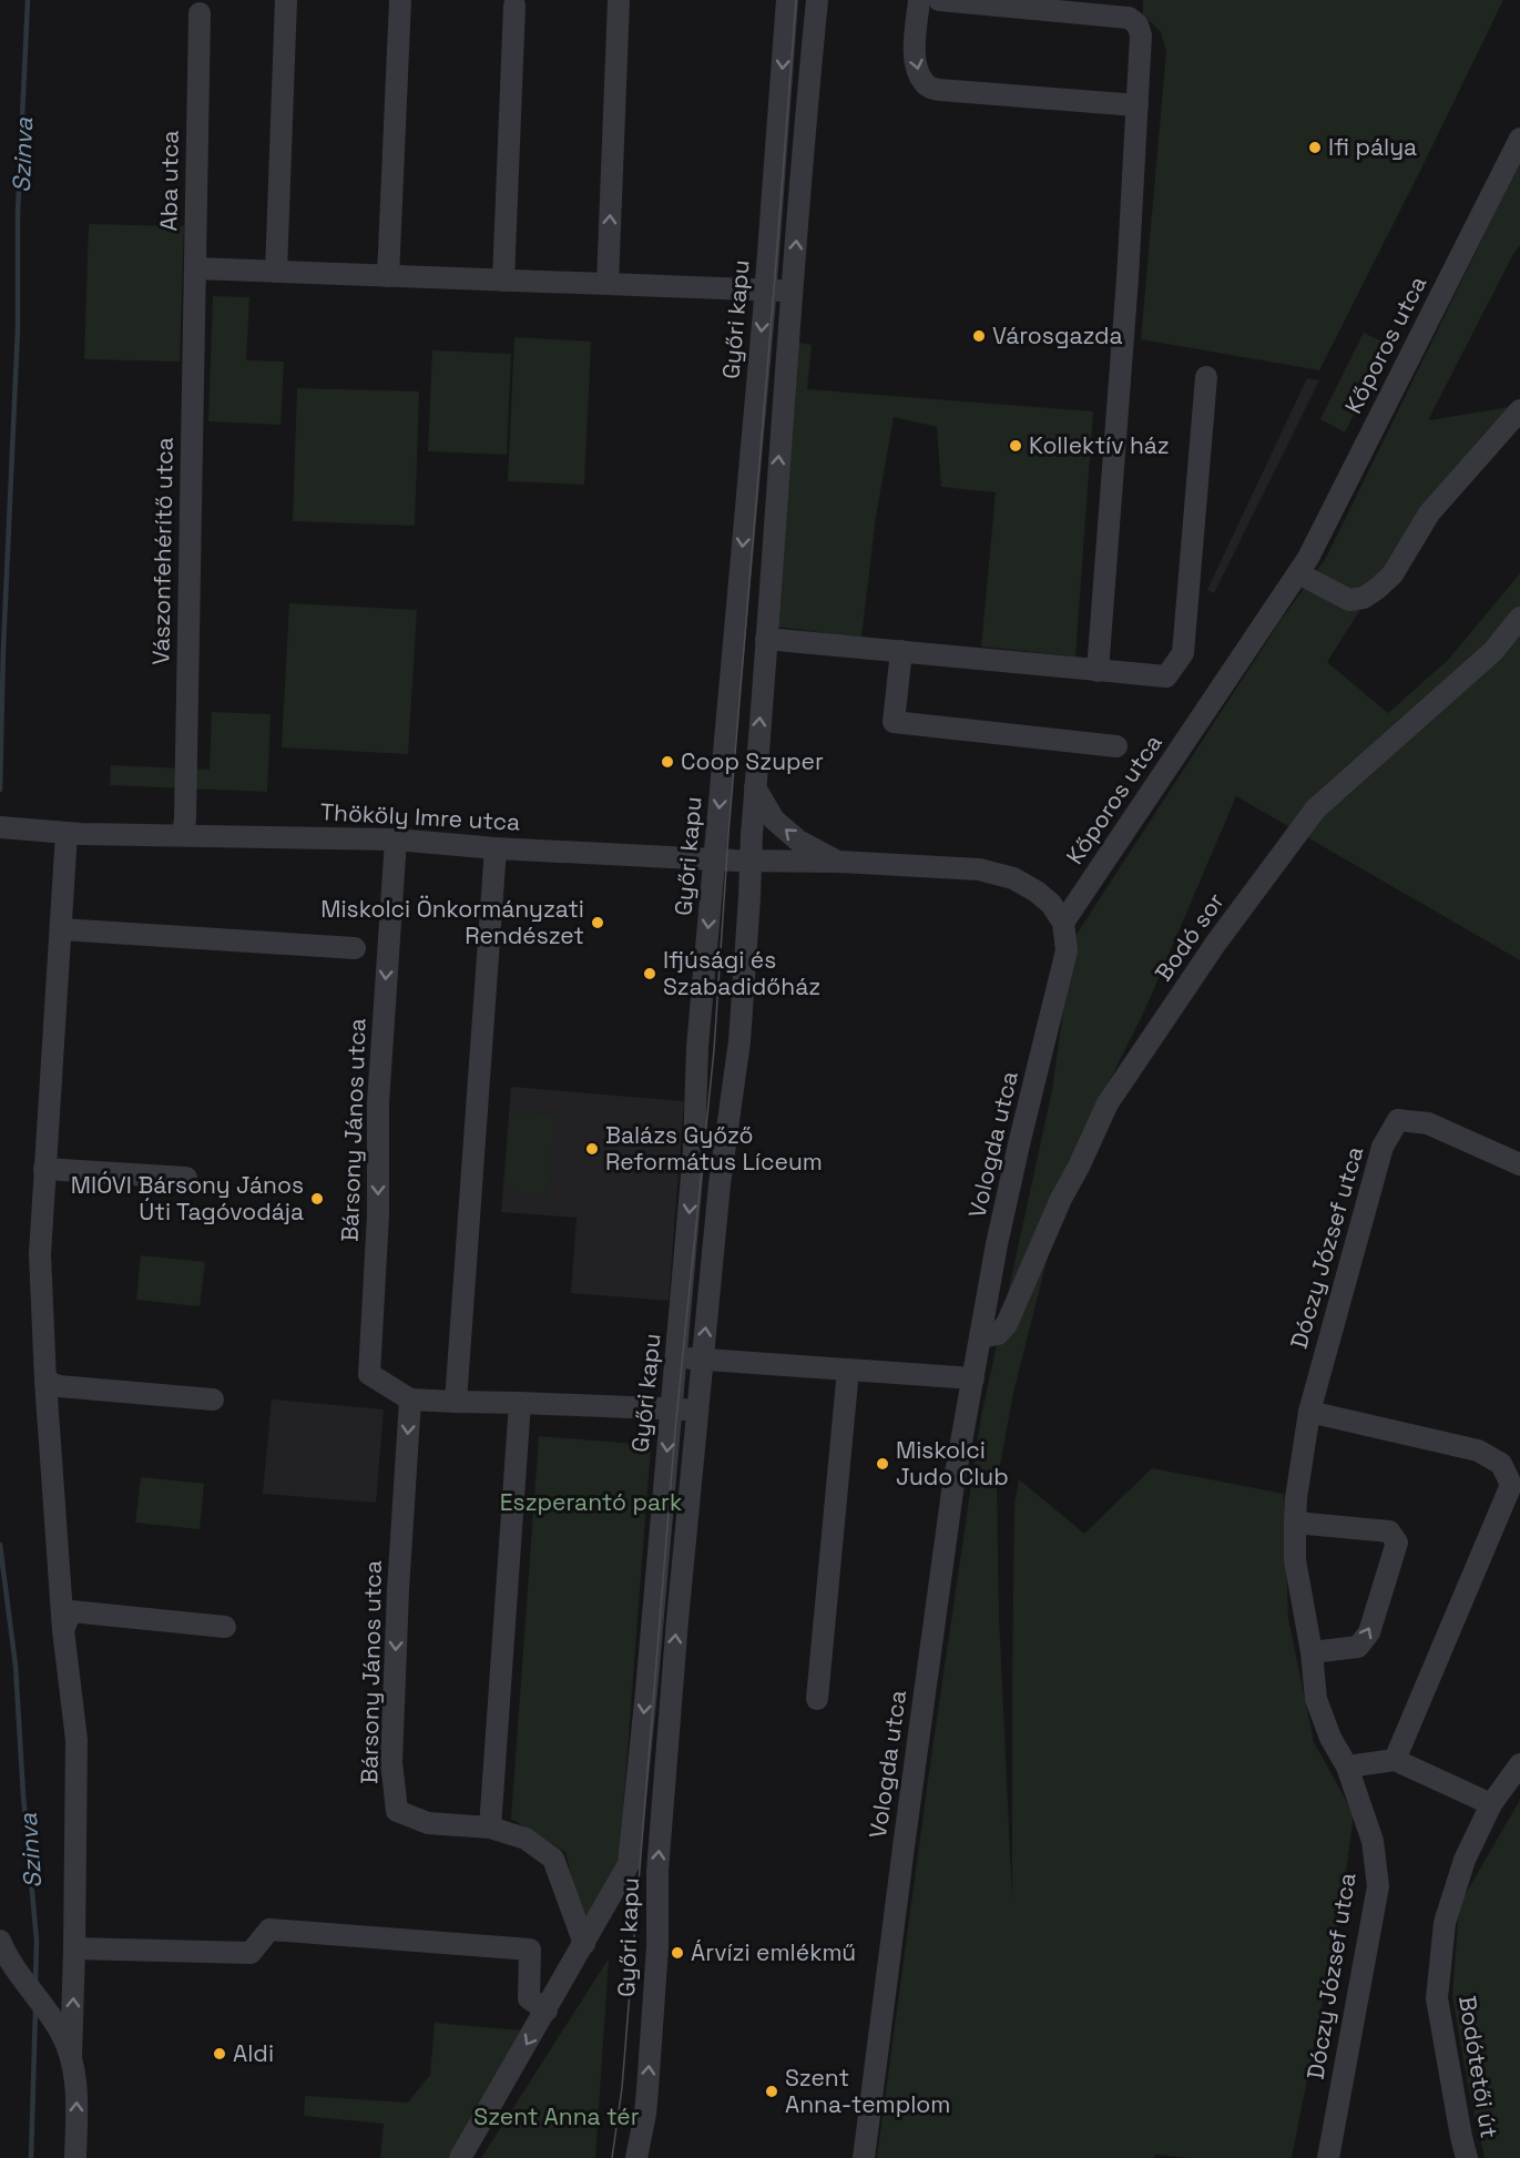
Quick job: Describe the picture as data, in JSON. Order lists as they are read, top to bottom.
{
  "streets": {
    "street": [
      "Aba utca",
      "Győri kapu",
      "Kőporos utca",
      "Vászonfehérítő utca",
      "Thököly Imre utca",
      "Bodó sor",
      "Bársony János utca",
      "Vologda utca",
      "Dóczy József utca",
      "Bodótetői út"
    ]
  },
  "crossings": [
    ["Aba utca", "Vászonfehérítő utca"],
    ["Győri kapu", "Thököly Imre utca"],
    ["Győri kapu", "Bársony János utca"],
    ["Kőporos utca", "Thököly Imre utca"],
    ["Kőporos utca", "Vologda utca"],
    ["Vászonfehérítő utca", "Thököly Imre utca"],
    ["Thököly Imre utca", "Bársony János utca"],
    ["Thököly Imre utca", "Vologda utca"],
    ["Bodó sor", "Vologda utca"]
  ],
  "water": ["Szinva"],
  "parks": ["Eszperantó park", "Szent Anna tér"],
  "places": [
    "Ifi pálya",
    "Városgazda",
    "Kollektív ház",
    "Coop Szuper",
    "Miskolci Önkormányzati Rendészet",
    "Ifjúsági és Szabadidőház",
    "Balázs Győző Református Líceum",
    "MIÓVI Bársony János Úti Tagóvodája",
    "Miskolci Judo Club",
    "Árvízi emlékmű",
    "Aldi",
    "Szent Anna-templom"
  ]
}
